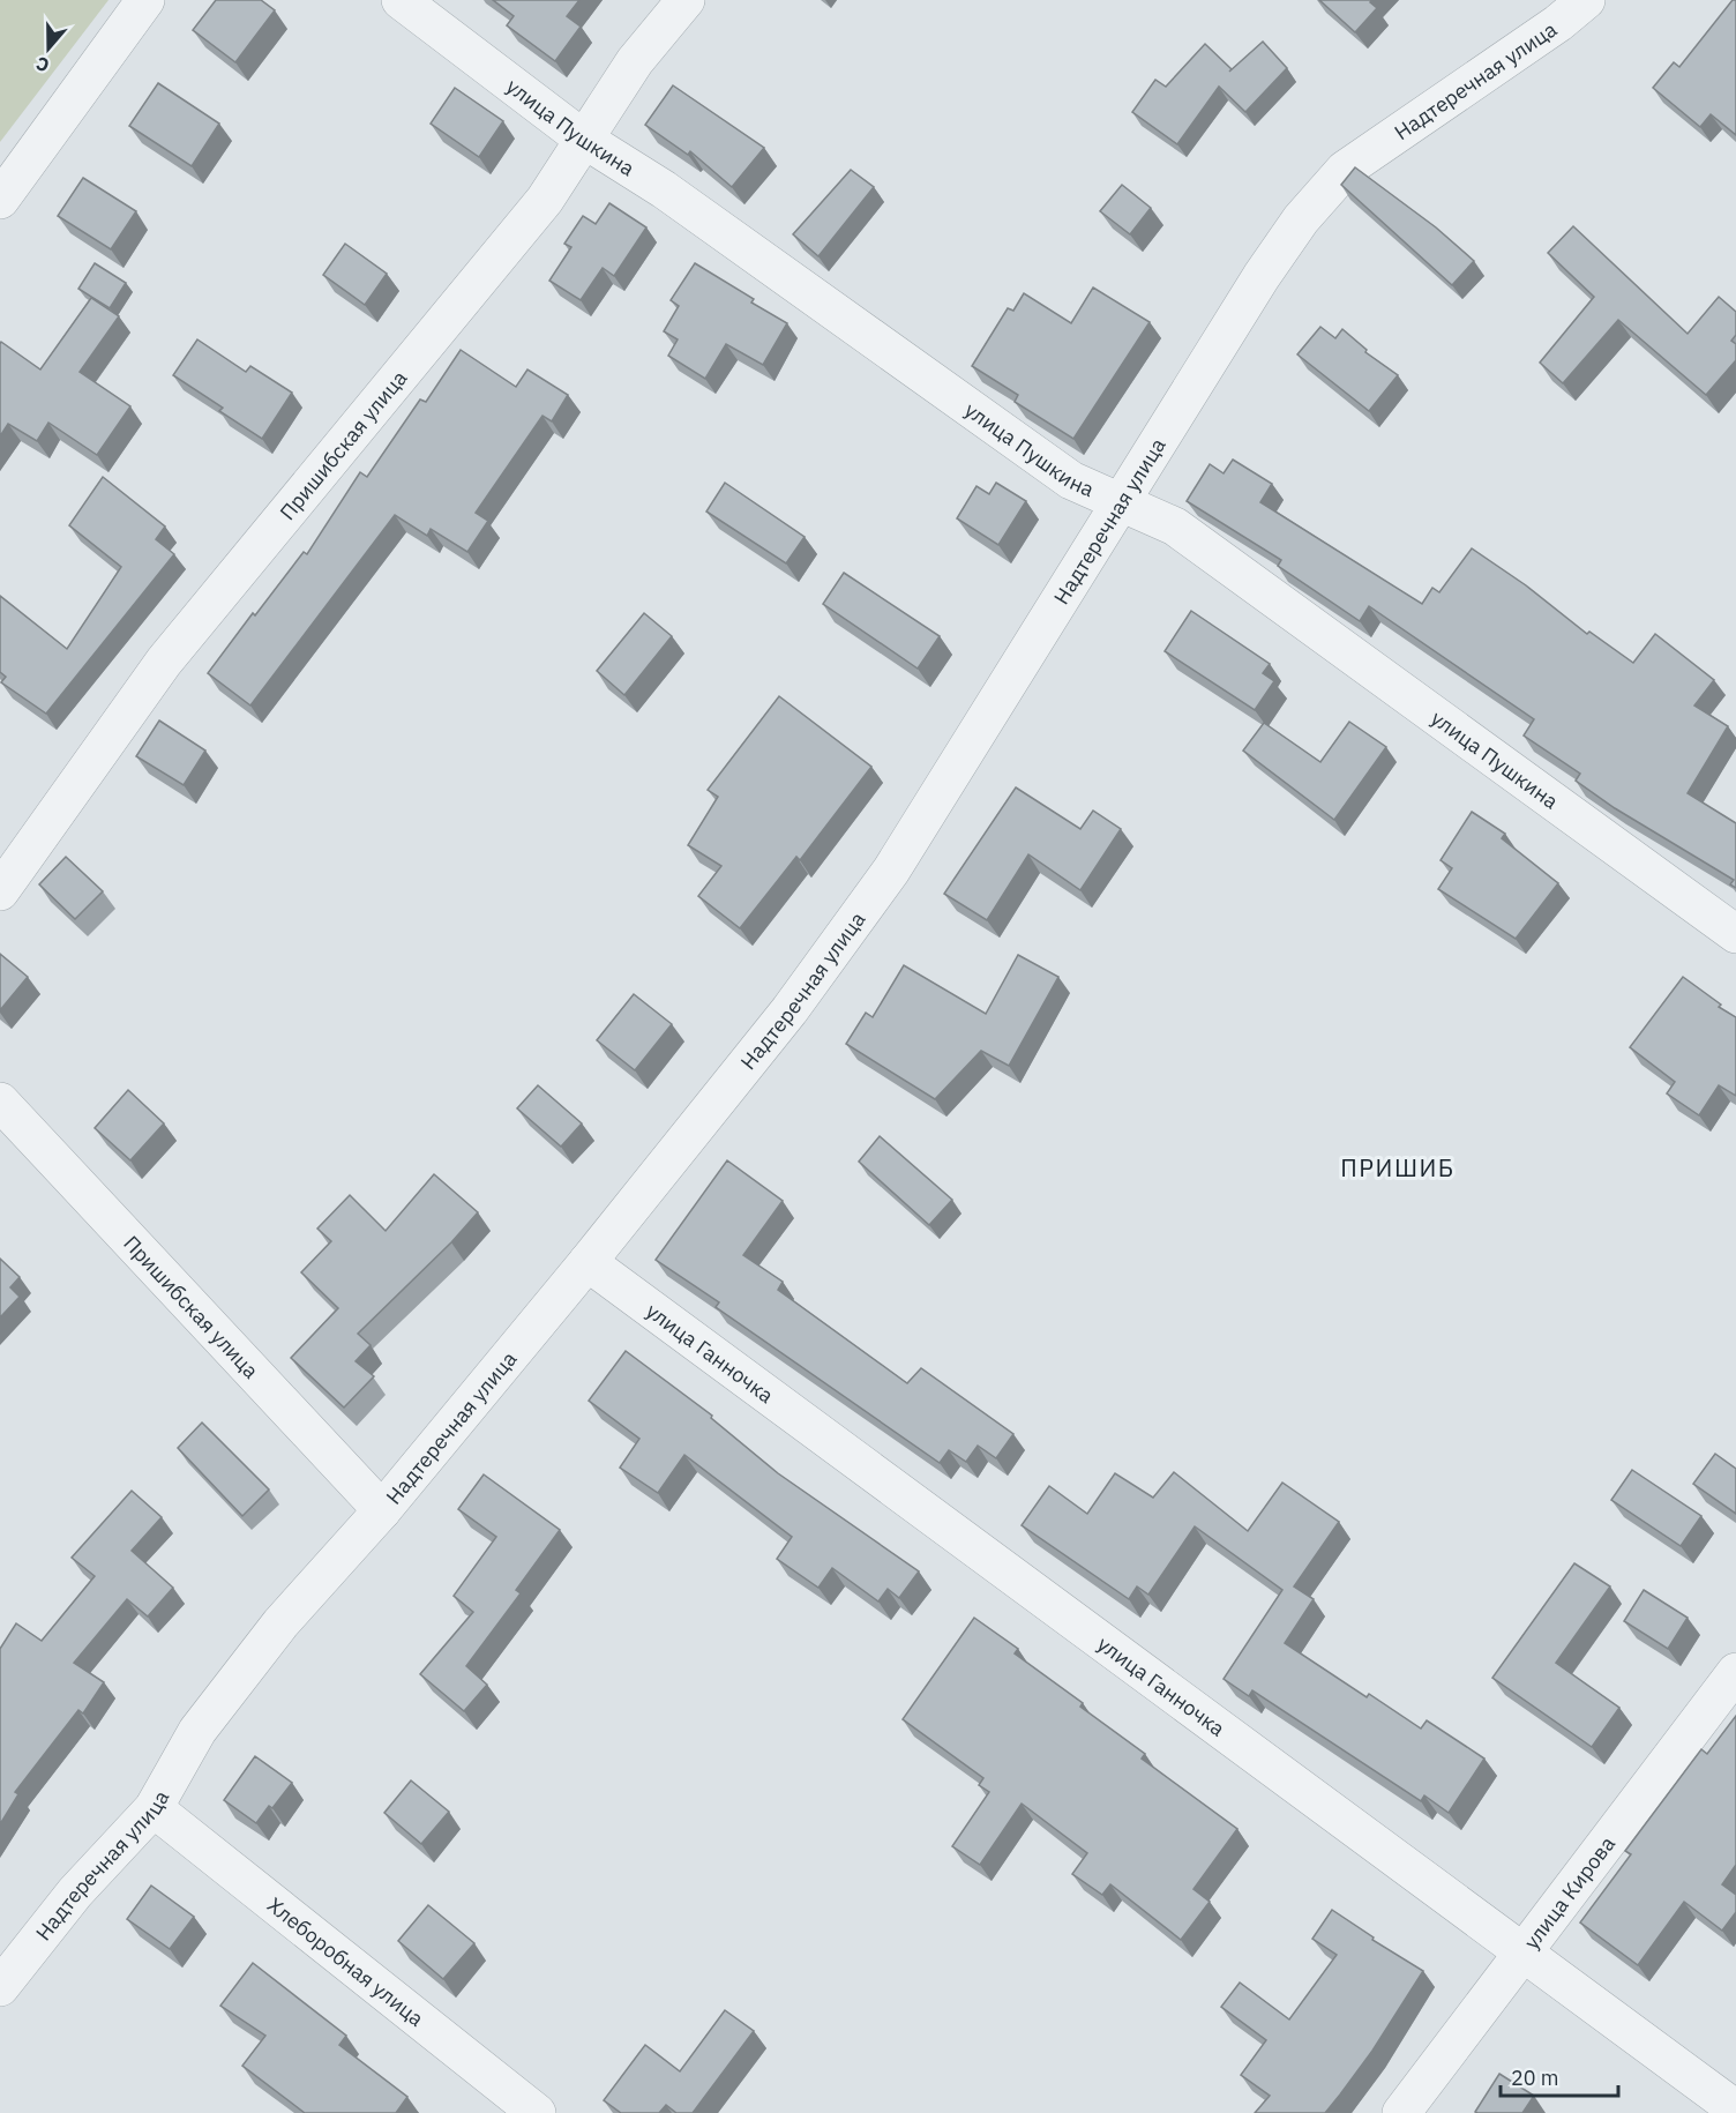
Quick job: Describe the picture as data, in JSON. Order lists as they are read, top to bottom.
{
  "streets": {
    "street": [
      "Надтеречная улица",
      "улица Пушкина",
      "Пришибская улица",
      "улица Ганночка",
      "улица Кирова",
      "Хлеборобная улица"
    ]
  },
  "crossings": [
    ["Надтеречная улица", "улица Пушкина"],
    ["Надтеречная улица", "Пришибская улица"],
    ["Надтеречная улица", "улица Ганночка"],
    ["Надтеречная улица", "Хлеборобная улица"],
    ["улица Пушкина", "Пришибская улица"],
    ["улица Ганночка", "улица Кирова"]
  ],
  "districts": ["ПРИШИБ"],
  "scale_bar": "20 m",
  "north": "bottom"
}
